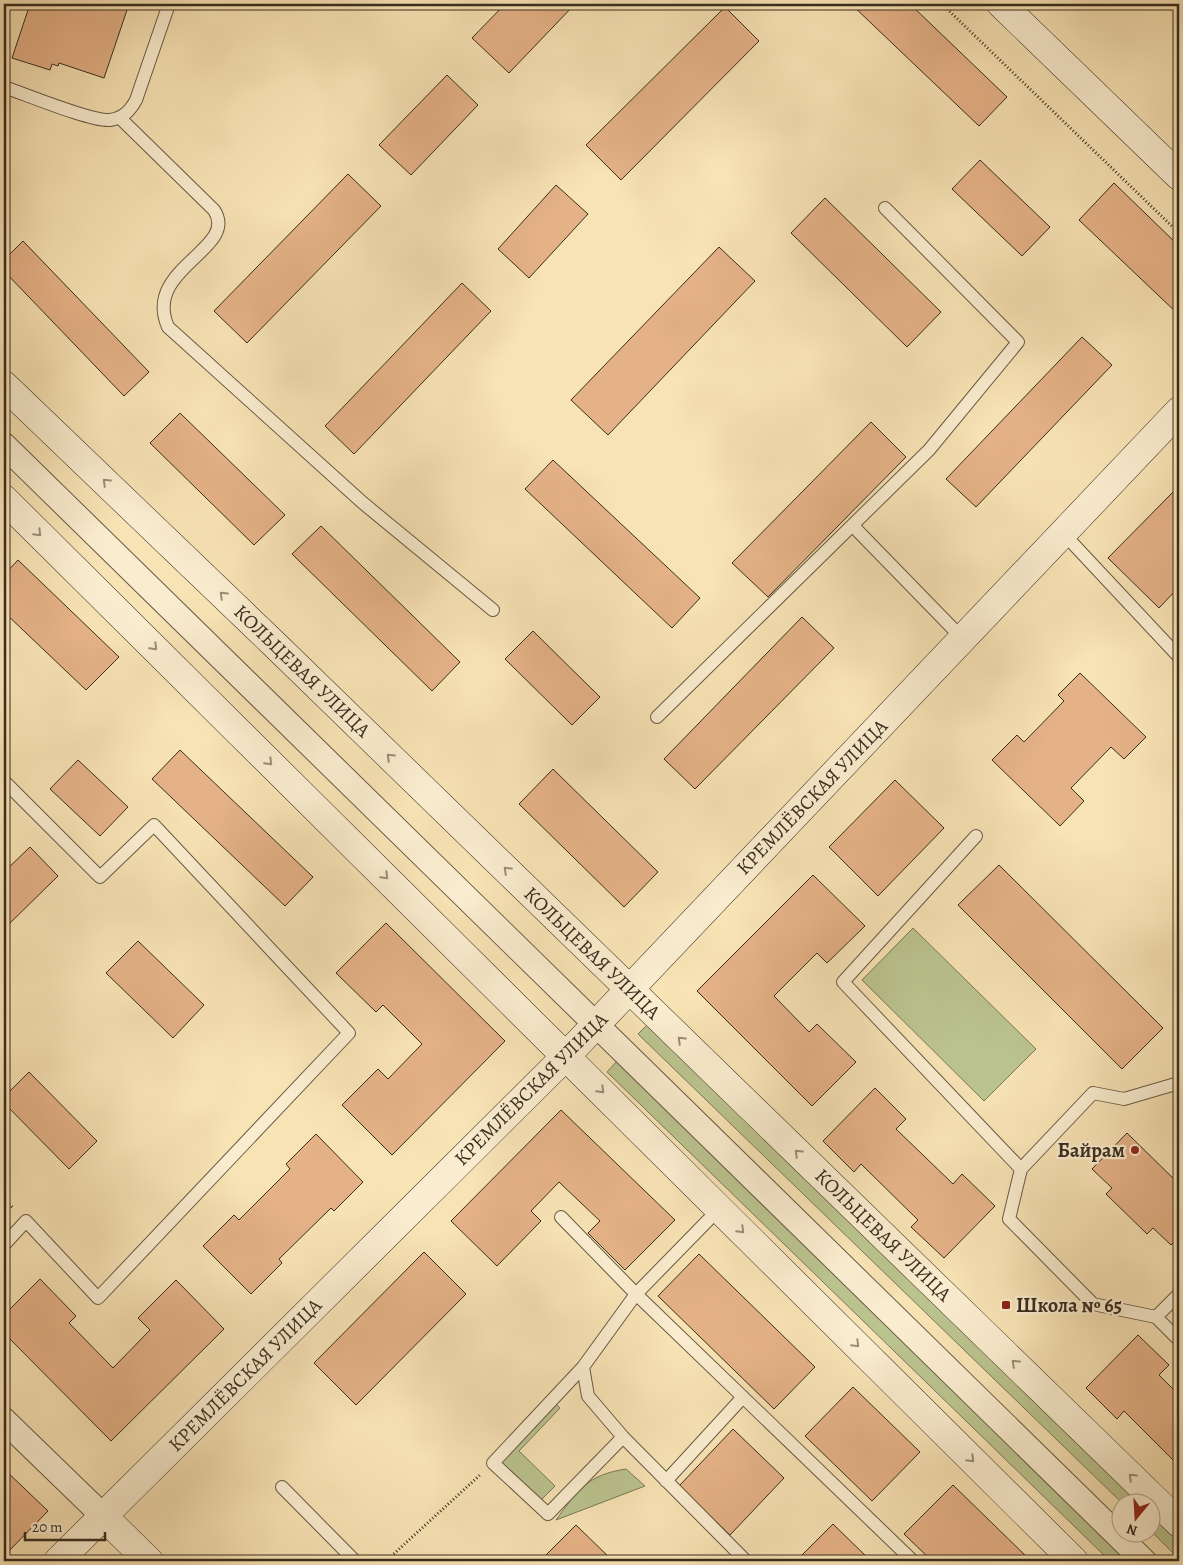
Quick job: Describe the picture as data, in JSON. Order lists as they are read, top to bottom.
{
  "streets": {
    "main road": ["КОЛЬЦЕВАЯ УЛИЦА", "КРЕМЛЁВСКАЯ УЛИЦА"]
  },
  "crossings": [
    ["КОЛЬЦЕВАЯ УЛИЦА", "КРЕМЛЁВСКАЯ УЛИЦА"]
  ],
  "places": {
    "other": ["Байрам"],
    "transit": ["Школа № 65"]
  },
  "scale_bar": "20 m",
  "north": "bottom"
}
